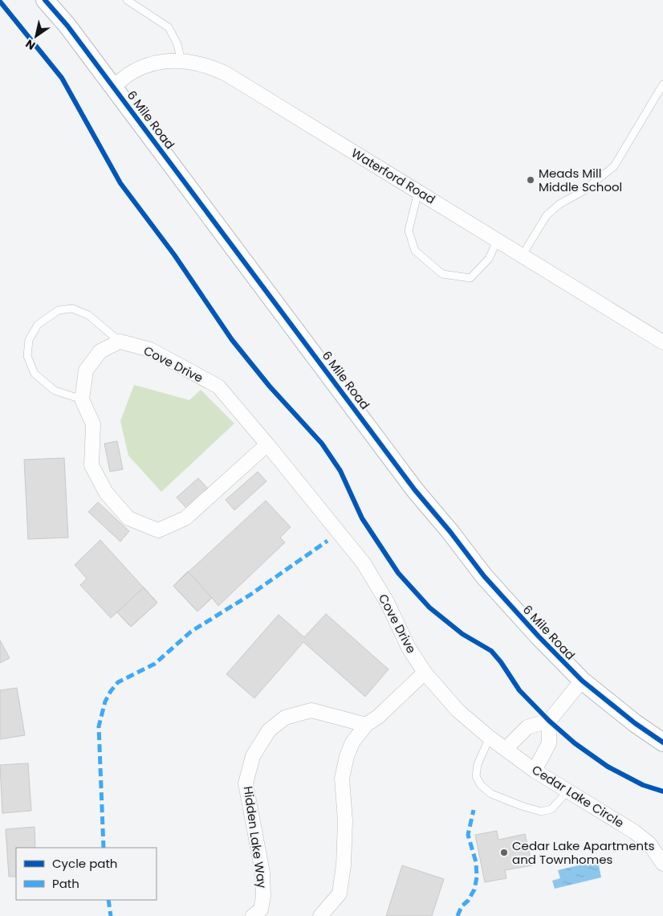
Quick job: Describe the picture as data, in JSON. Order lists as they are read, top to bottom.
{
  "streets": {
    "street": [
      "6 Mile Road",
      "Waterford Road",
      "Cove Drive",
      "Cedar Lake Circle",
      "Hidden Lake Way"
    ]
  },
  "crossings": [
    ["6 Mile Road", "Waterford Road"],
    ["Cove Drive", "Cedar Lake Circle"]
  ],
  "places": ["Meads Mill Middle School", "Cedar Lake Apartments and Townhomes"],
  "legend": ["Cycle path", "Path"],
  "north": "bottom left"
}
